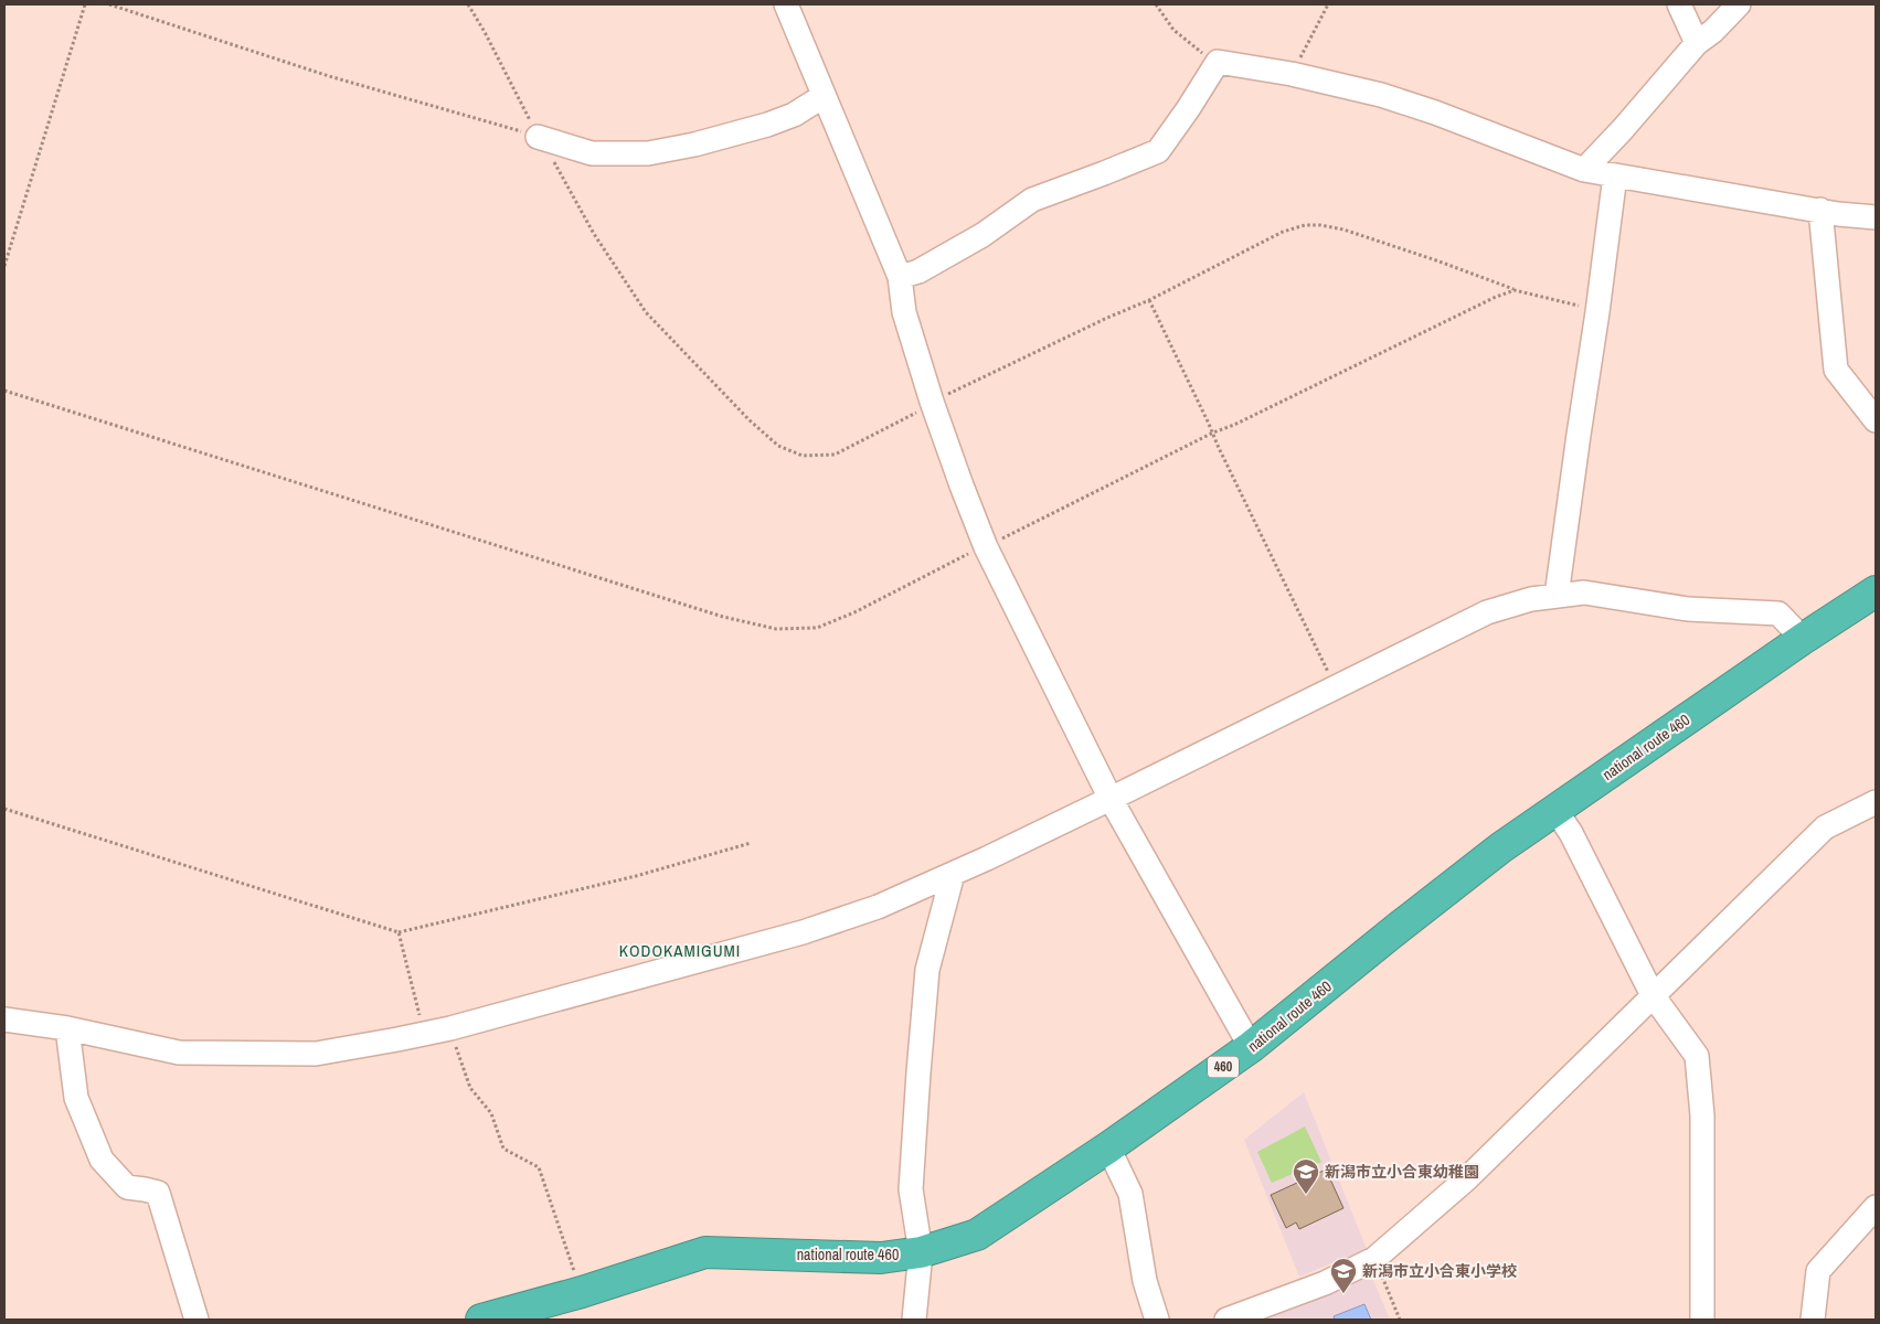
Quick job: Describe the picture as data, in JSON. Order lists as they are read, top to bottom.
{
  "streets": {
    "highway": ["national route 460", "460"]
  },
  "districts": ["KODOKAMIGUMI"],
  "places": {
    "school or university": ["新潟市立小合東幼稚園", "新潟市立小合東小学校"]
  }
}
